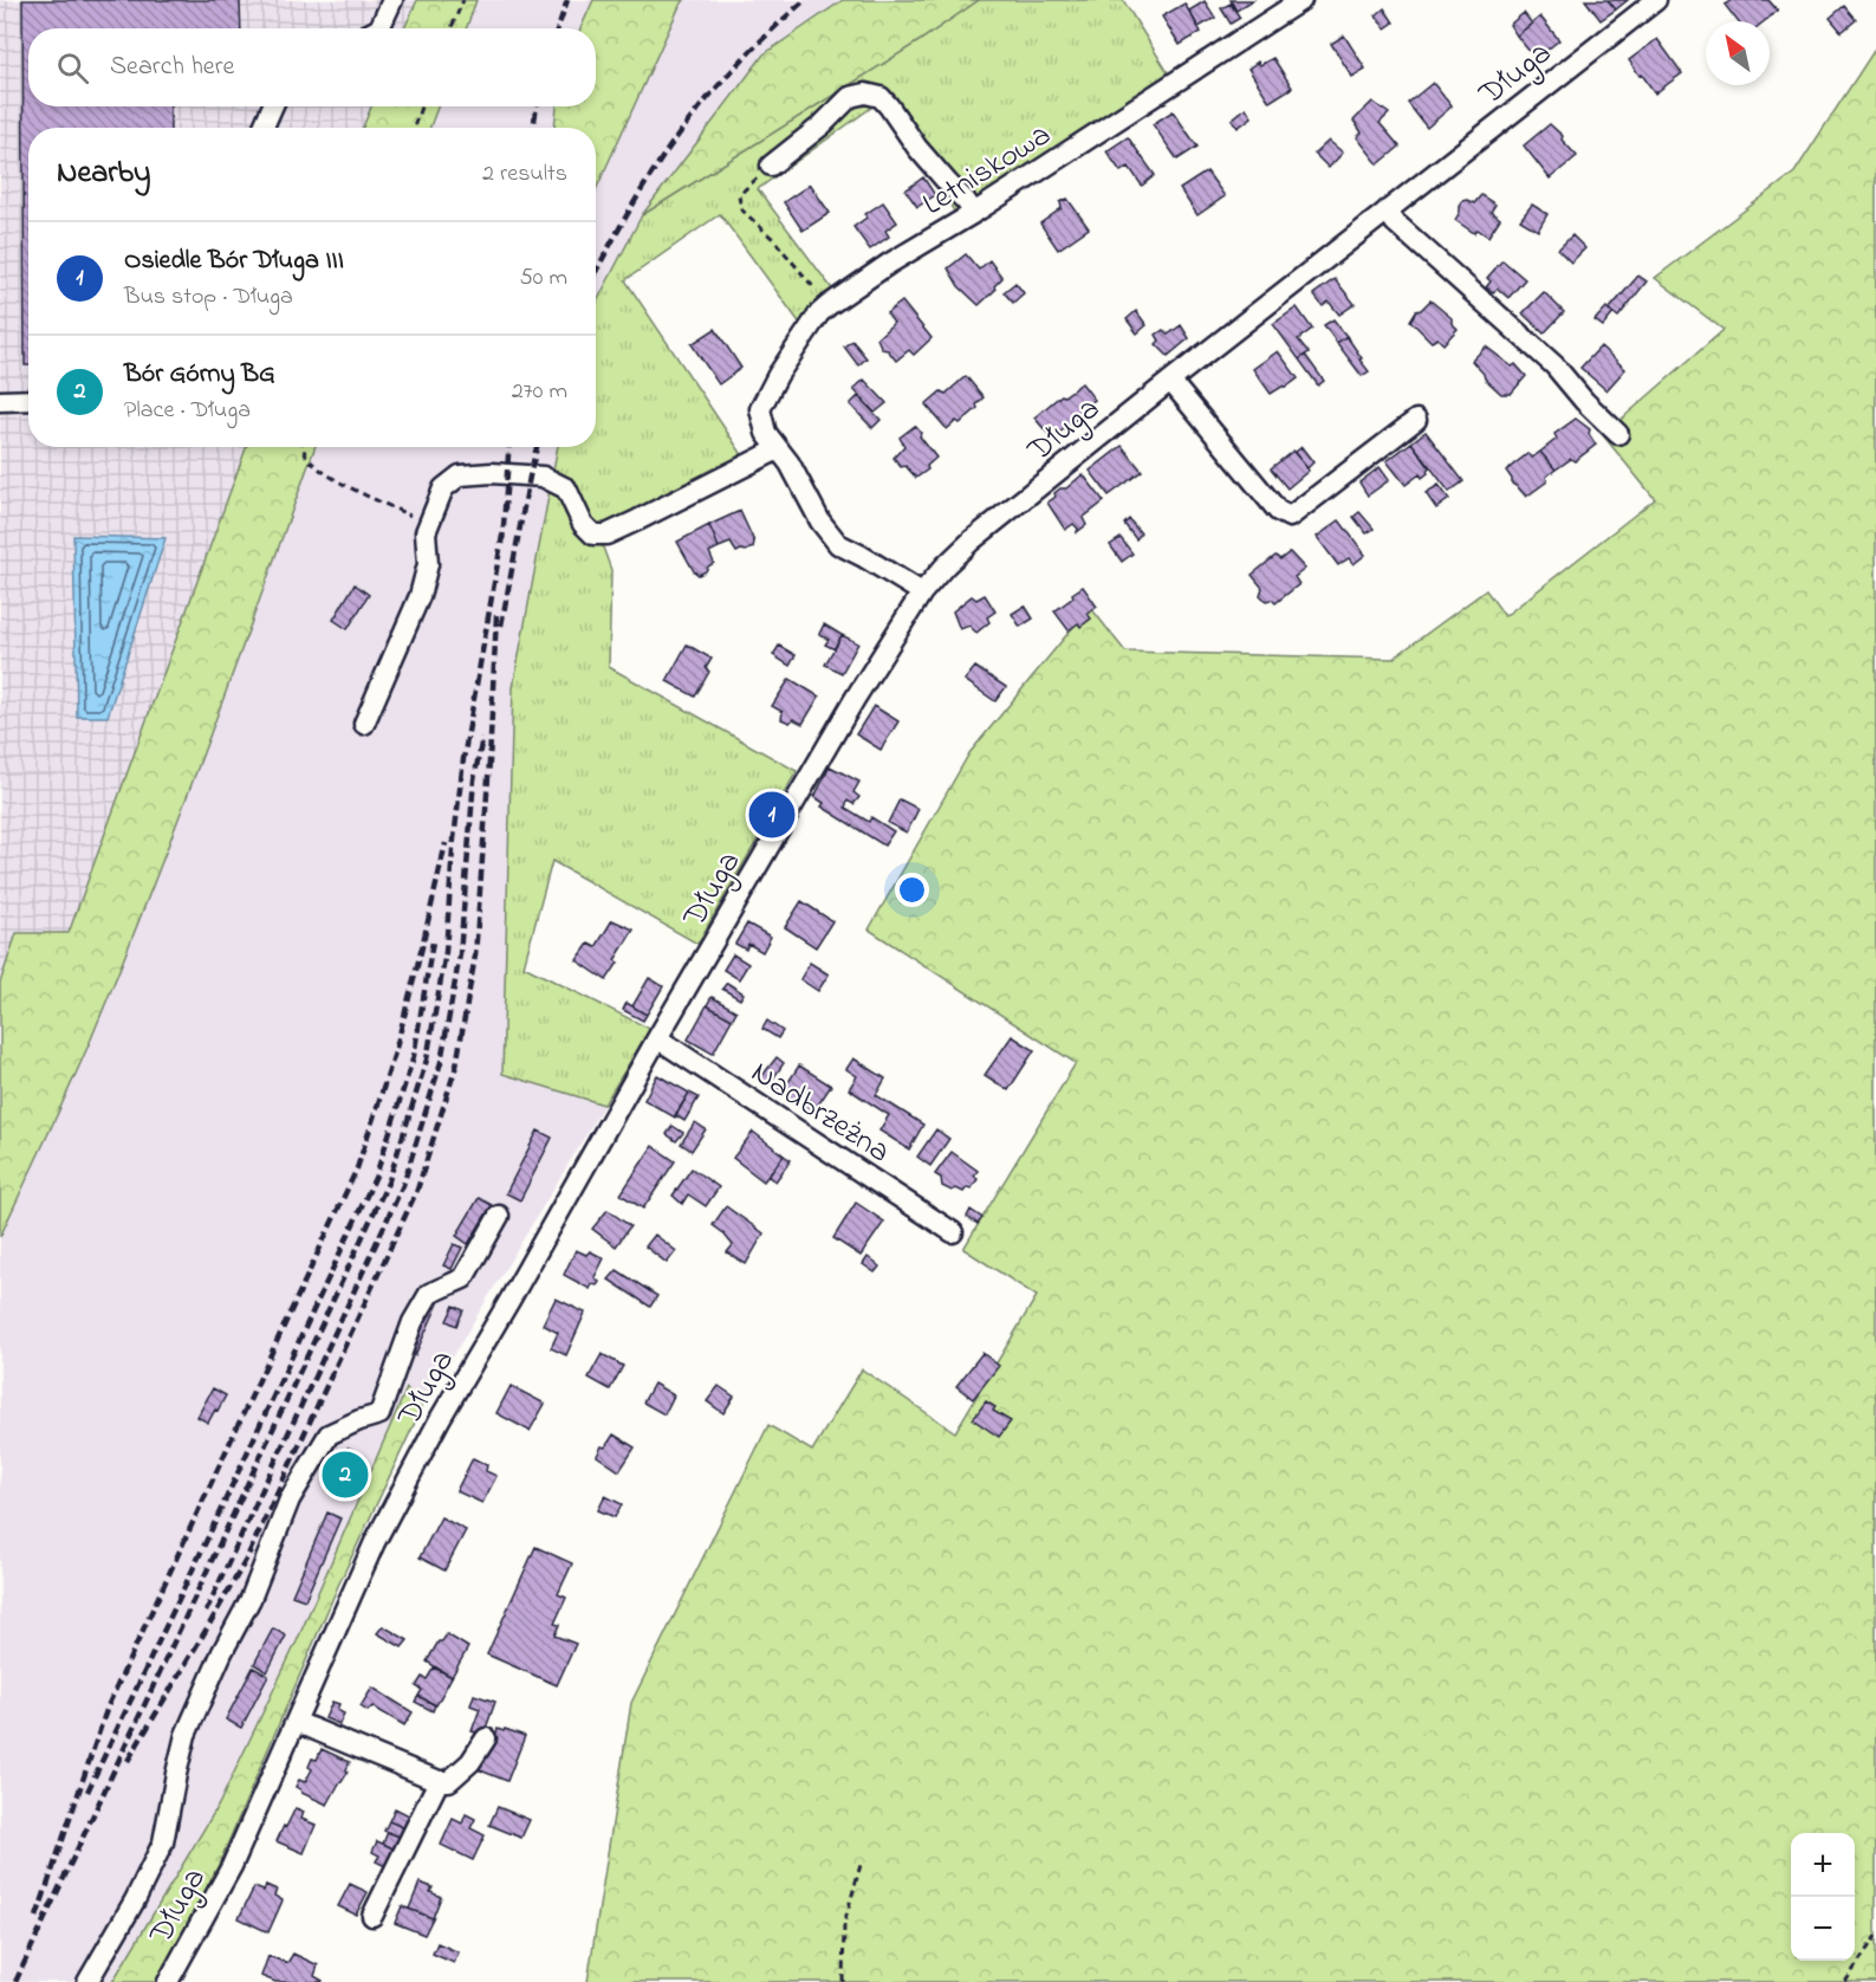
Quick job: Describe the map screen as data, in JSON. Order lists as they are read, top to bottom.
{
  "streets": {
    "street": ["Długa", "Letniskowa", "Nadbrzeżna"]
  },
  "crossings": [
    ["Długa", "Nadbrzeżna"]
  ],
  "north": "top left",
  "page": {
    "search": "Search here",
    "heading": ["Nearby", "2 results"],
    "list": [
      {
        "mark": "1",
        "name": "Osiedle Bór Długa III",
        "note": "Bus stop · Długa",
        "value": "50 m"
      },
      {
        "mark": "2",
        "name": "Bór Górny BG",
        "note": "Place · Długa",
        "value": "270 m"
      }
    ],
    "pins": ["1", "2"],
    "map_buttons": ["+", "−"]
  }
}
